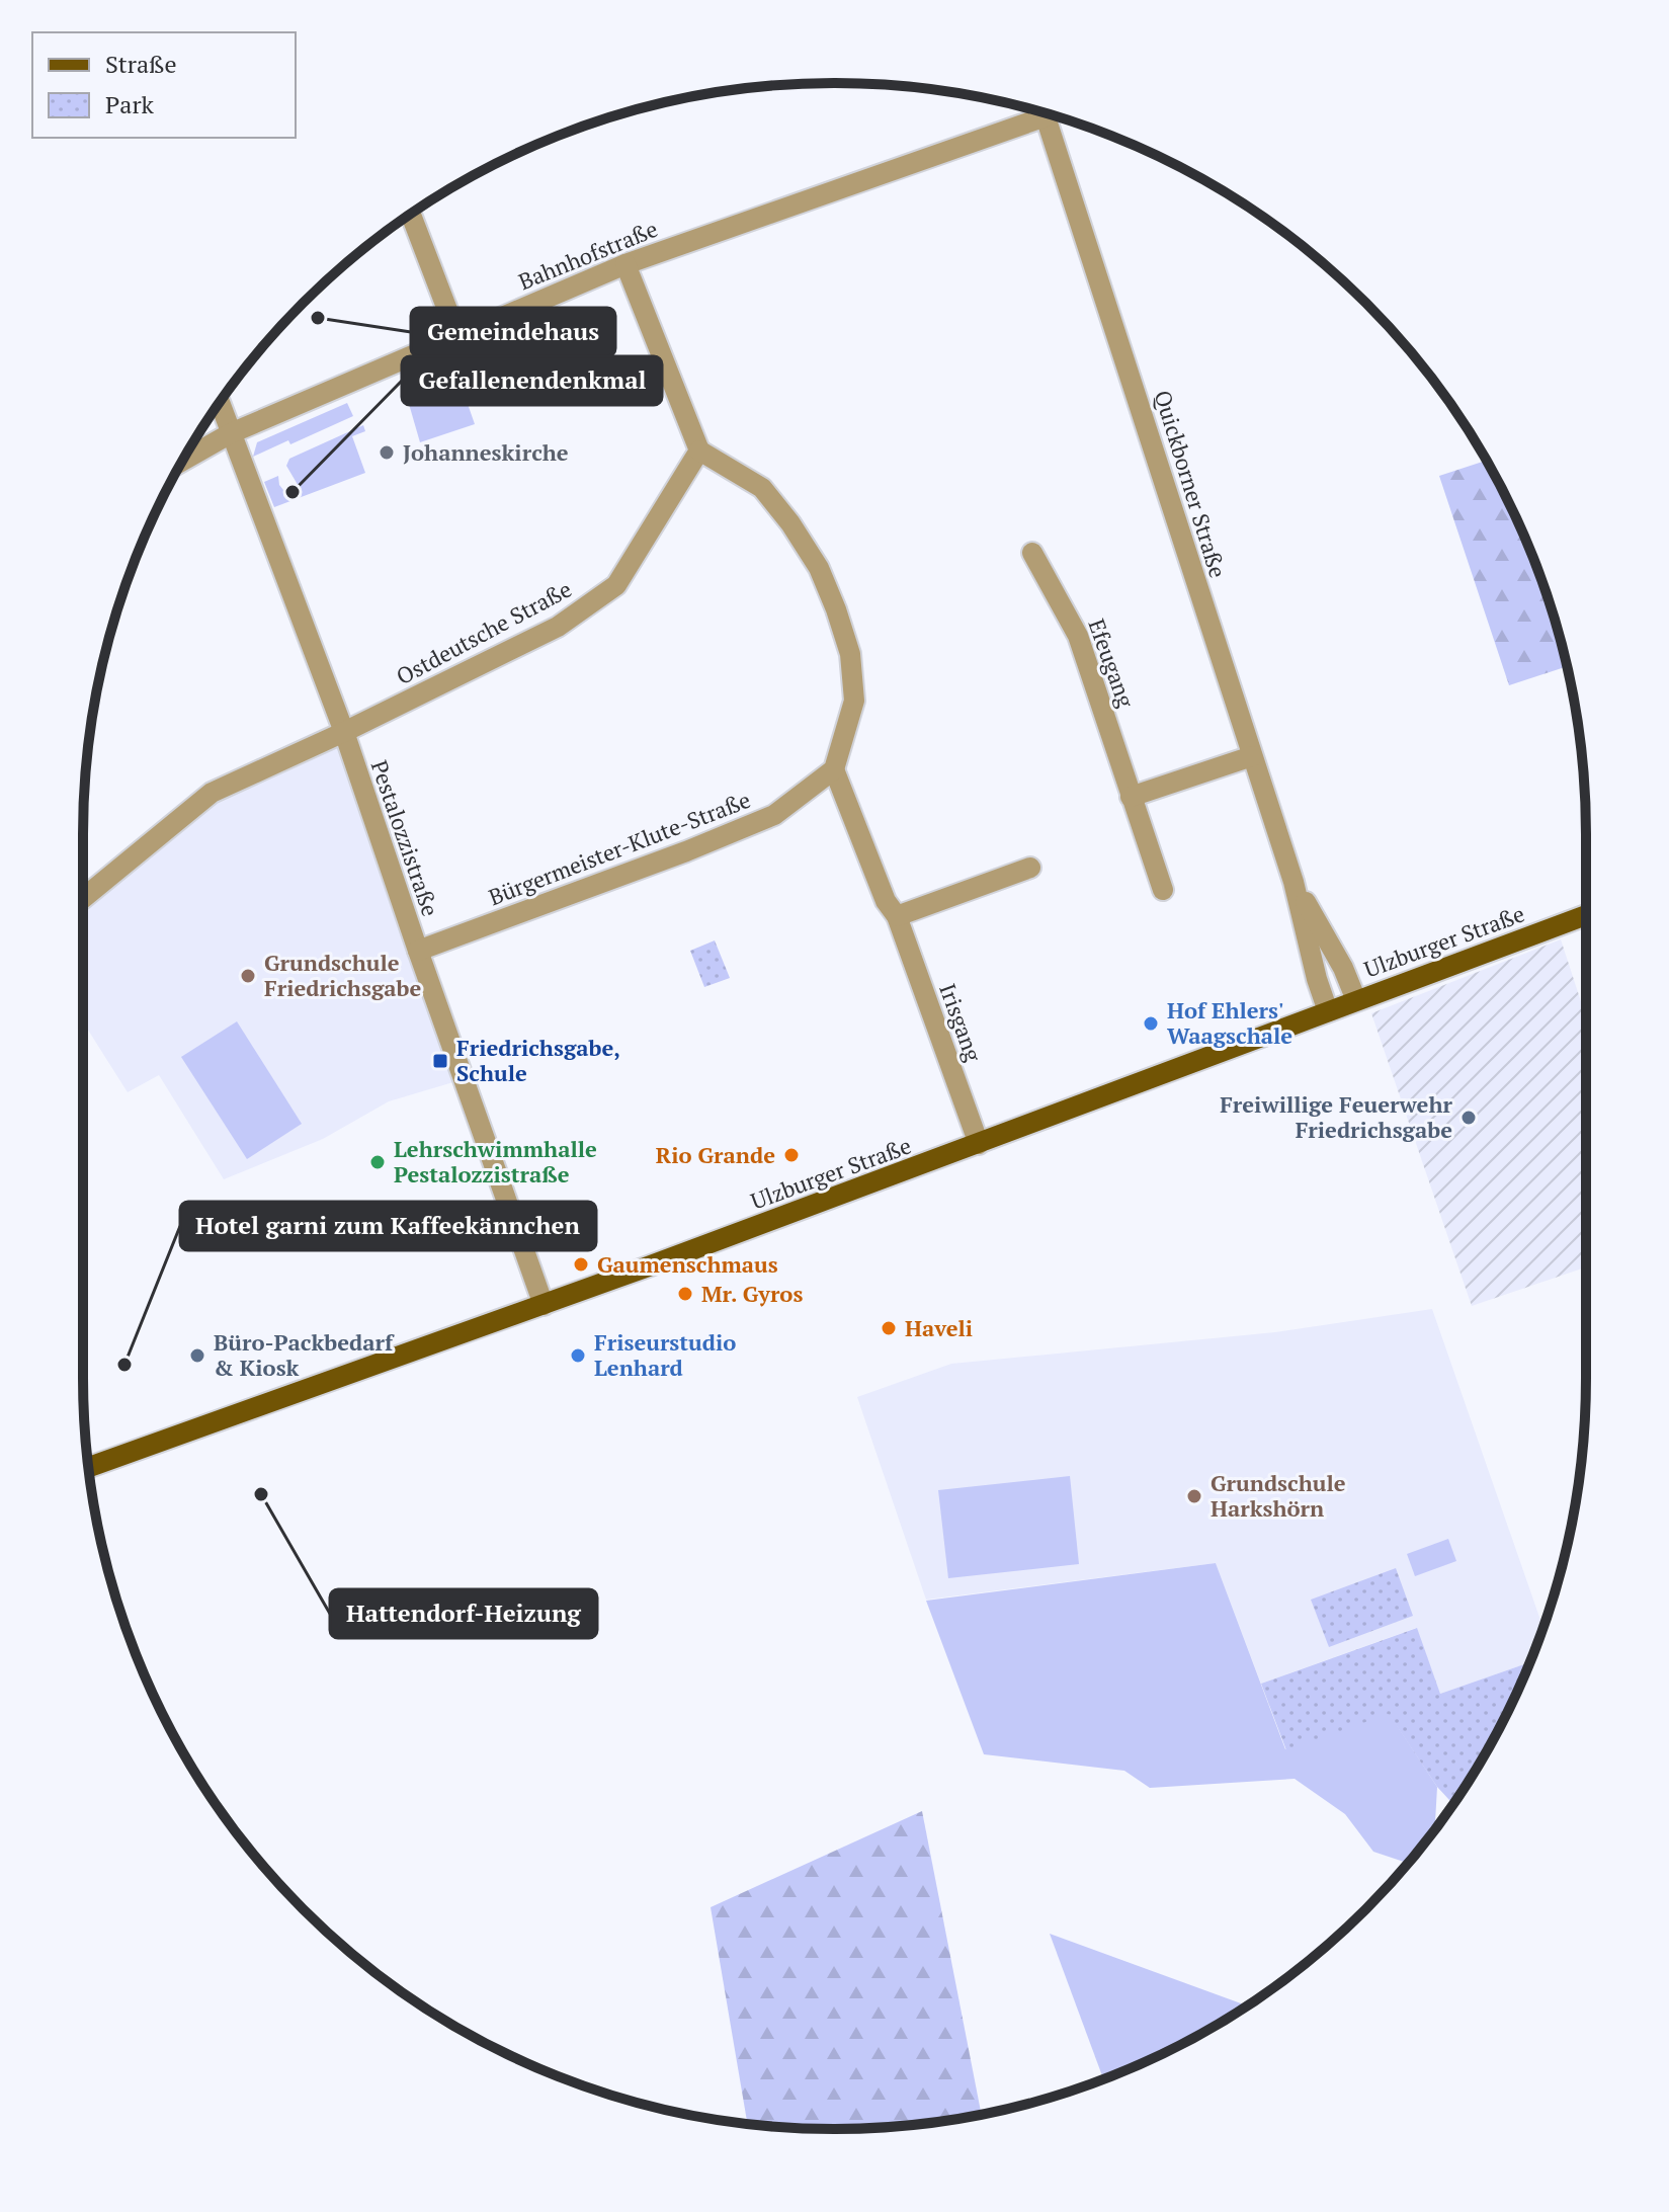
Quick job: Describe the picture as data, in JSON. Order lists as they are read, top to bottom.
{
  "streets": {
    "main road": ["Ulzburger Straße"],
    "street": [
      "Bahnhofstraße",
      "Quickborner Straße",
      "Ostdeutsche Straße",
      "Efeugang",
      "Pestalozzistraße",
      "Bürgermeister-Klute-Straße",
      "Irisgang"
    ]
  },
  "crossings": [
    ["Bahnhofstraße", "Pestalozzistraße"],
    ["Quickborner Straße", "Ulzburger Straße"],
    ["Ostdeutsche Straße", "Pestalozzistraße"],
    ["Pestalozzistraße", "Bürgermeister-Klute-Straße"],
    ["Pestalozzistraße", "Ulzburger Straße"],
    ["Bürgermeister-Klute-Straße", "Irisgang"],
    ["Ulzburger Straße", "Irisgang"]
  ],
  "places": {
    "other": [
      "Gemeindehaus",
      "Johanneskirche",
      "Gefallenendenkmal",
      "Grundschule Friedrichsgabe",
      "Hof Ehlers' Waagschale",
      "Freiwillige Feuerwehr Friedrichsgabe",
      "Rio Grande",
      "Lehrschwimmhalle Pestalozzistraße",
      "Gaumenschmaus",
      "Mr. Gyros",
      "Haveli",
      "Büro-Packbedarf & Kiosk",
      "Friseurstudio Lenhard",
      "Hotel garni zum Kaffeekännchen",
      "Hattendorf-Heizung",
      "Grundschule Harkshörn"
    ],
    "transit": ["Friedrichsgabe, Schule"]
  },
  "legend": ["Straße", "Park"]
}
